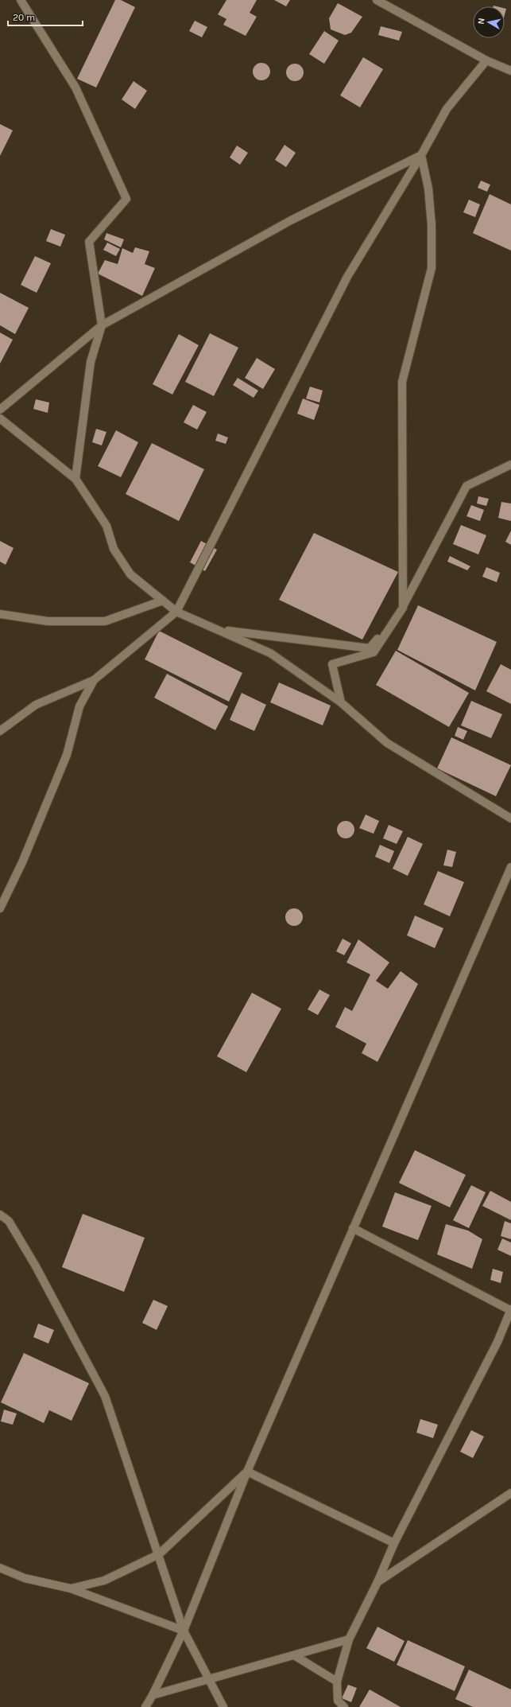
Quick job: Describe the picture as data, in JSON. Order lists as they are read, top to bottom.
{
  "scale_bar": "20 m",
  "north": "left"
}
